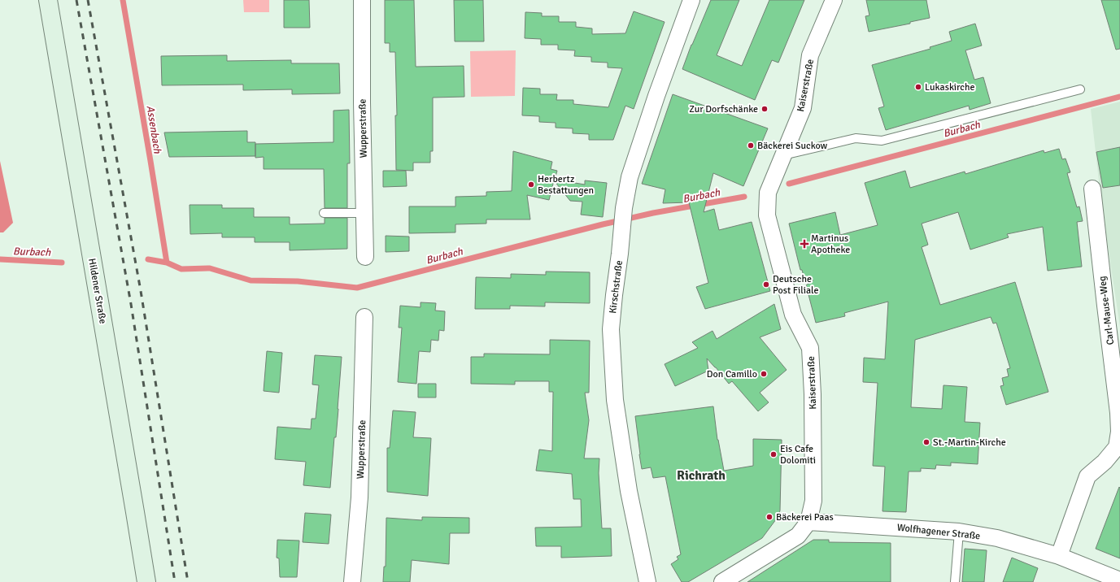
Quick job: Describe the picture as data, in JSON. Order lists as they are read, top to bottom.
{
  "streets": {
    "main road": ["Hildener Straße"],
    "street": [
      "Kaiserstraße",
      "Wupperstraße",
      "Kirschstraße",
      "Carl-Mause-Weg",
      "Wolfhagener Straße"
    ]
  },
  "crossings": [
    ["Kaiserstraße", "Wolfhagener Straße"],
    ["Carl-Mause-Weg", "Wolfhagener Straße"]
  ],
  "districts": ["Richrath"],
  "water": ["Burbach", "Assenbach"],
  "places": {
    "other": [
      "Lukaskirche",
      "Zur Dorfschänke",
      "Bäckerei Suckow",
      "Herbertz Bestattungen",
      "Deutsche Post Filiale",
      "Don Camillo",
      "St.-Martin-Kirche",
      "Eis Cafe Dolomiti",
      "Bäckerei Paas"
    ],
    "health": ["Martinus Apotheke"]
  }
}
